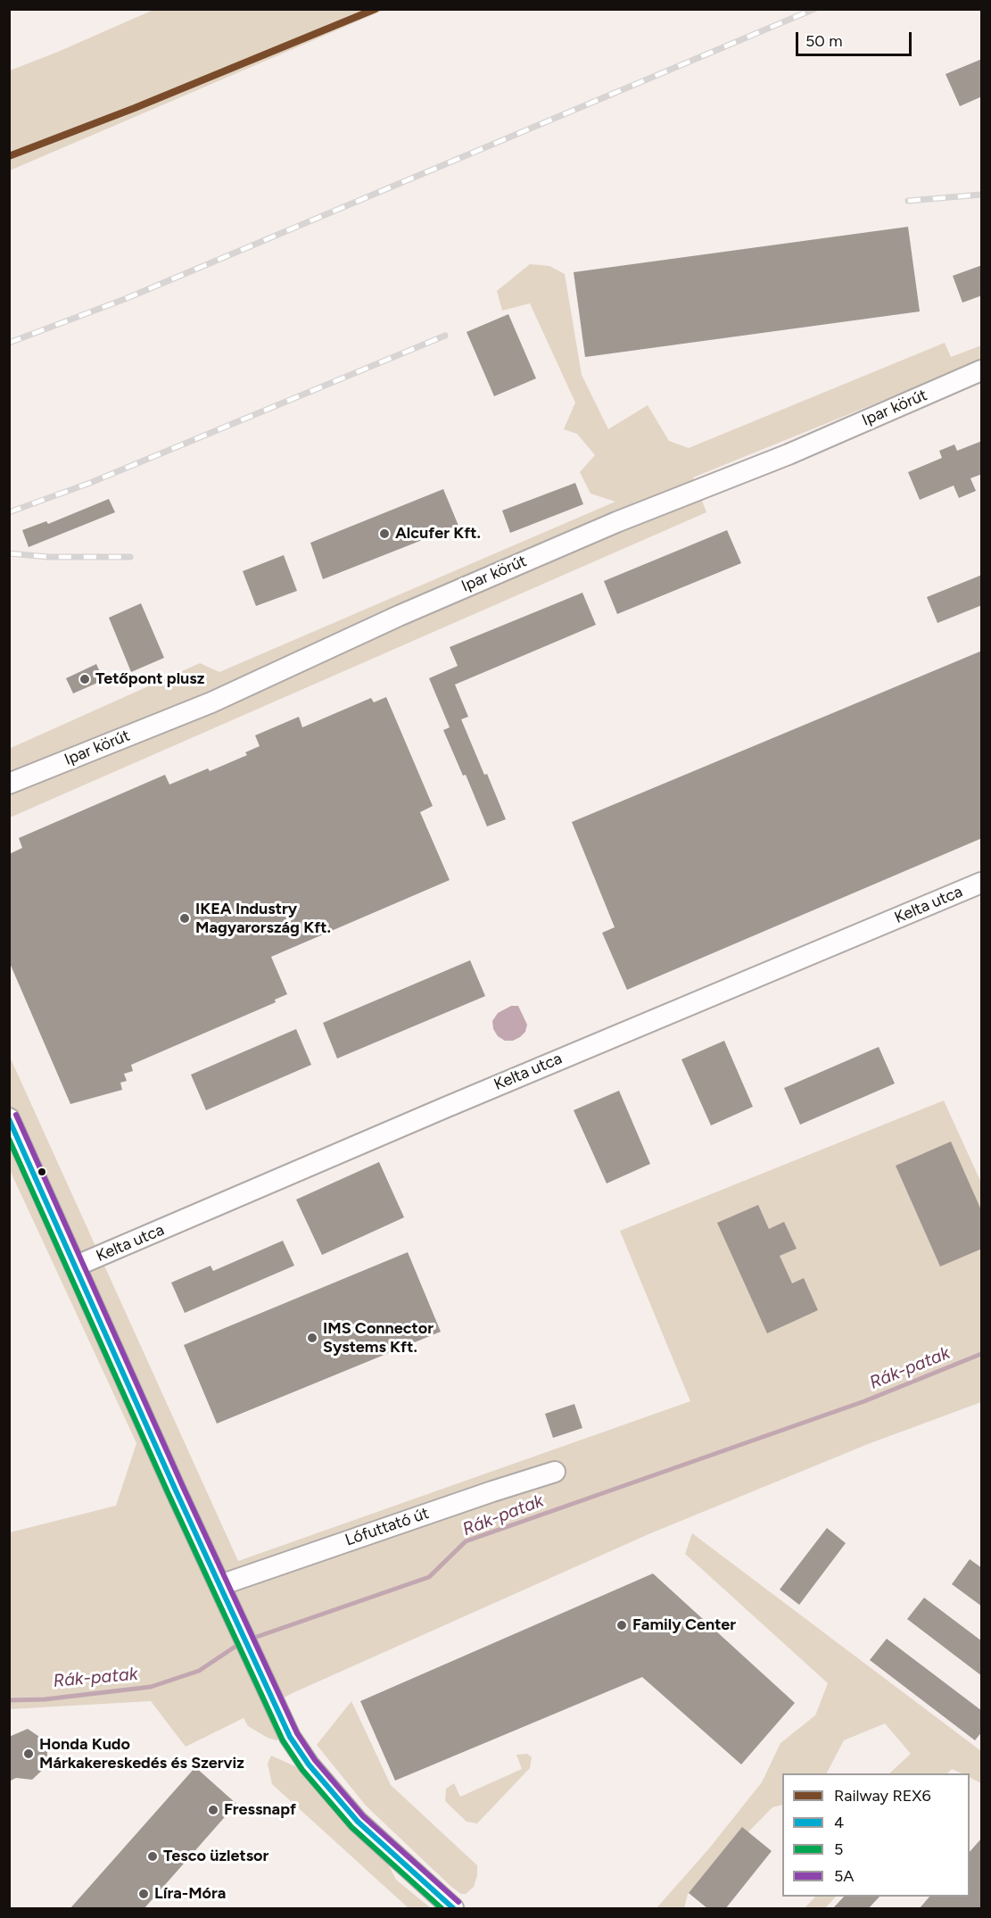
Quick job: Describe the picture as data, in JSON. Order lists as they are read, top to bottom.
{
  "streets": {
    "street": ["Ipar körút", "Kelta utca", "Lófuttató út"]
  },
  "water": ["Rák-patak"],
  "places": [
    "Alcufer Kft.",
    "Tetőpont plusz",
    "IKEA Industry Magyarország Kft.",
    "IMS Connector Systems Kft.",
    "Family Center",
    "Honda Kudo Márkakereskedés és Szerviz",
    "Fressnapf",
    "Tesco üzletsor",
    "Líra-Móra"
  ],
  "lines": [
    "rail line REX6",
    "transit line 5A",
    "transit line 4",
    "transit line 5"
  ],
  "legend": [
    "Railway REX6",
    "4",
    "5",
    "5A"
  ],
  "scale_bar": "50 m"
}
